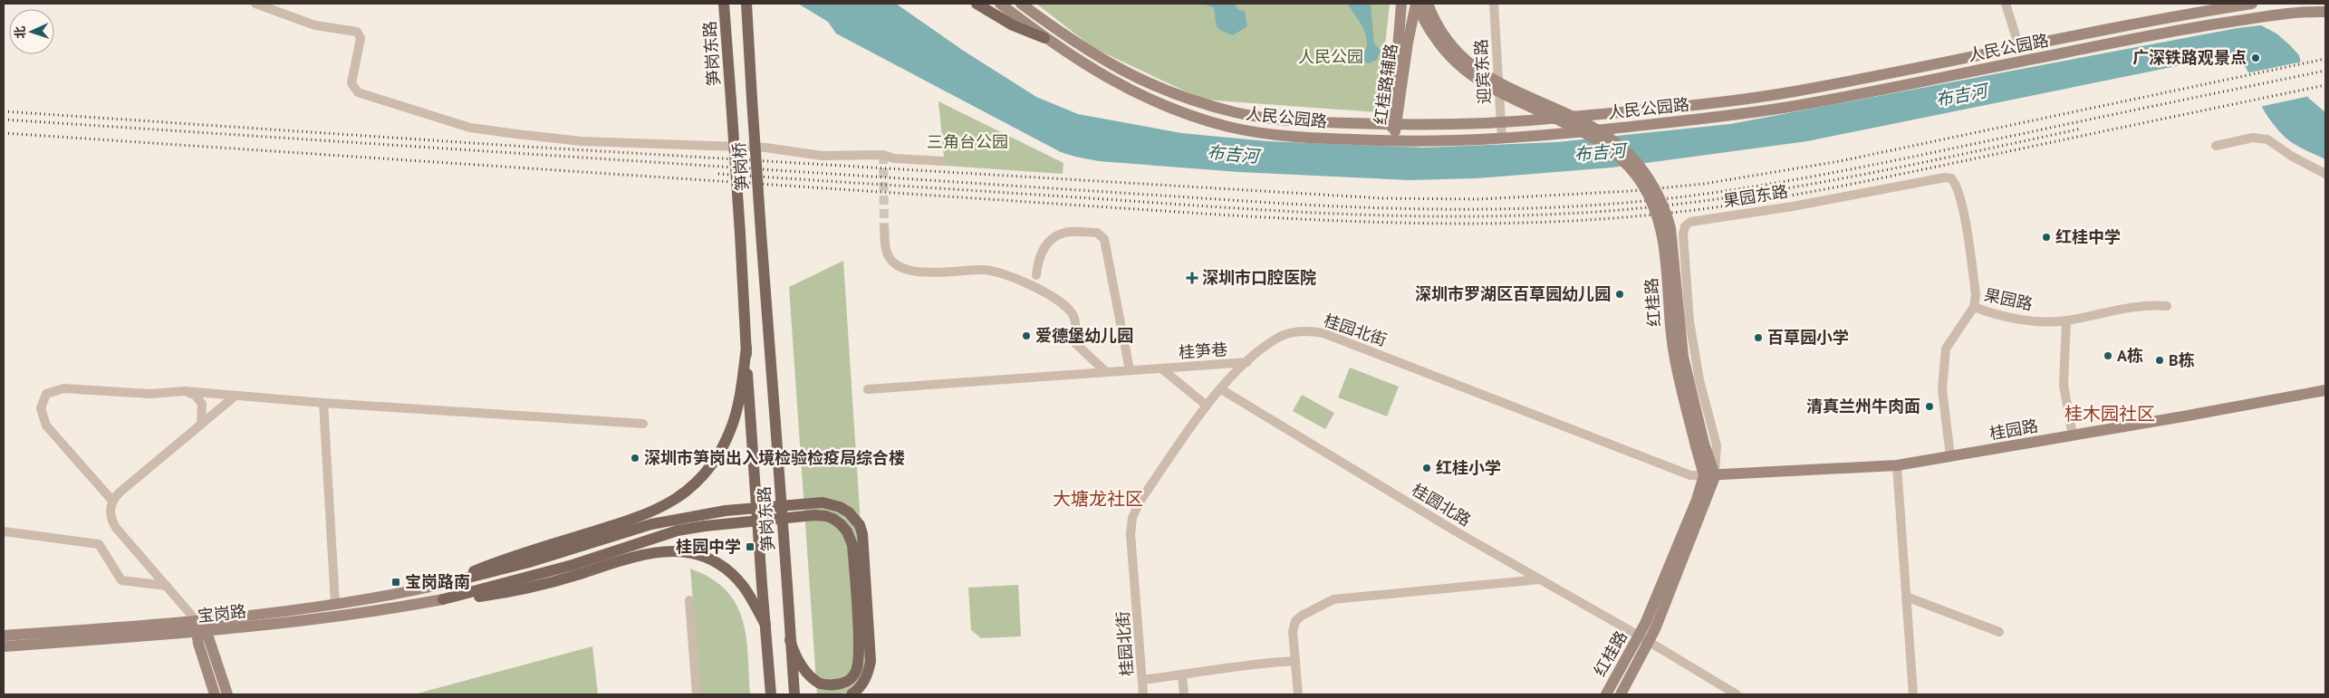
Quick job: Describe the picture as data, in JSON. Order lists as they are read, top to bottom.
{
  "streets": {
    "main road": [
      "人民公园路",
      "笋岗东路",
      "红桂路辅路",
      "笋岗桥",
      "红桂路",
      "桂园路",
      "宝岗路"
    ],
    "street": [
      "迎宾东路",
      "果园东路",
      "果园路",
      "桂园北街",
      "桂笋巷",
      "桂圆北路"
    ]
  },
  "crossings": [
    ["人民公园路", "迎宾东路"],
    ["人民公园路", "红桂路辅路"],
    ["笋岗东路", "笋岗桥"],
    ["红桂路辅路", "红桂路"],
    ["果园东路", "果园路"],
    ["果园东路", "红桂路"],
    ["果园东路", "桂园北街"],
    ["果园东路", "桂园路"],
    ["果园路", "桂园路"],
    ["红桂路", "桂园北街"],
    ["红桂路", "桂园路"],
    ["红桂路", "桂圆北路"],
    ["桂园北街", "桂笋巷"],
    ["桂园北街", "桂园路"],
    ["桂园北街", "桂圆北路"]
  ],
  "districts": ["桂木园社区", "大塘龙社区"],
  "water": ["布吉河"],
  "parks": ["人民公园", "三角台公园"],
  "places": {
    "other": [
      "广深铁路观景点",
      "红桂中学",
      "深圳市罗湖区百草园幼儿园",
      "爱德堡幼儿园",
      "百草园小学",
      "A栋",
      "B栋",
      "清真兰州牛肉面",
      "深圳市笋岗出入境检验检疫局综合楼",
      "红桂小学"
    ],
    "health": ["深圳市口腔医院"],
    "transit": ["桂园中学", "宝岗路南"]
  },
  "north": "left"
}
